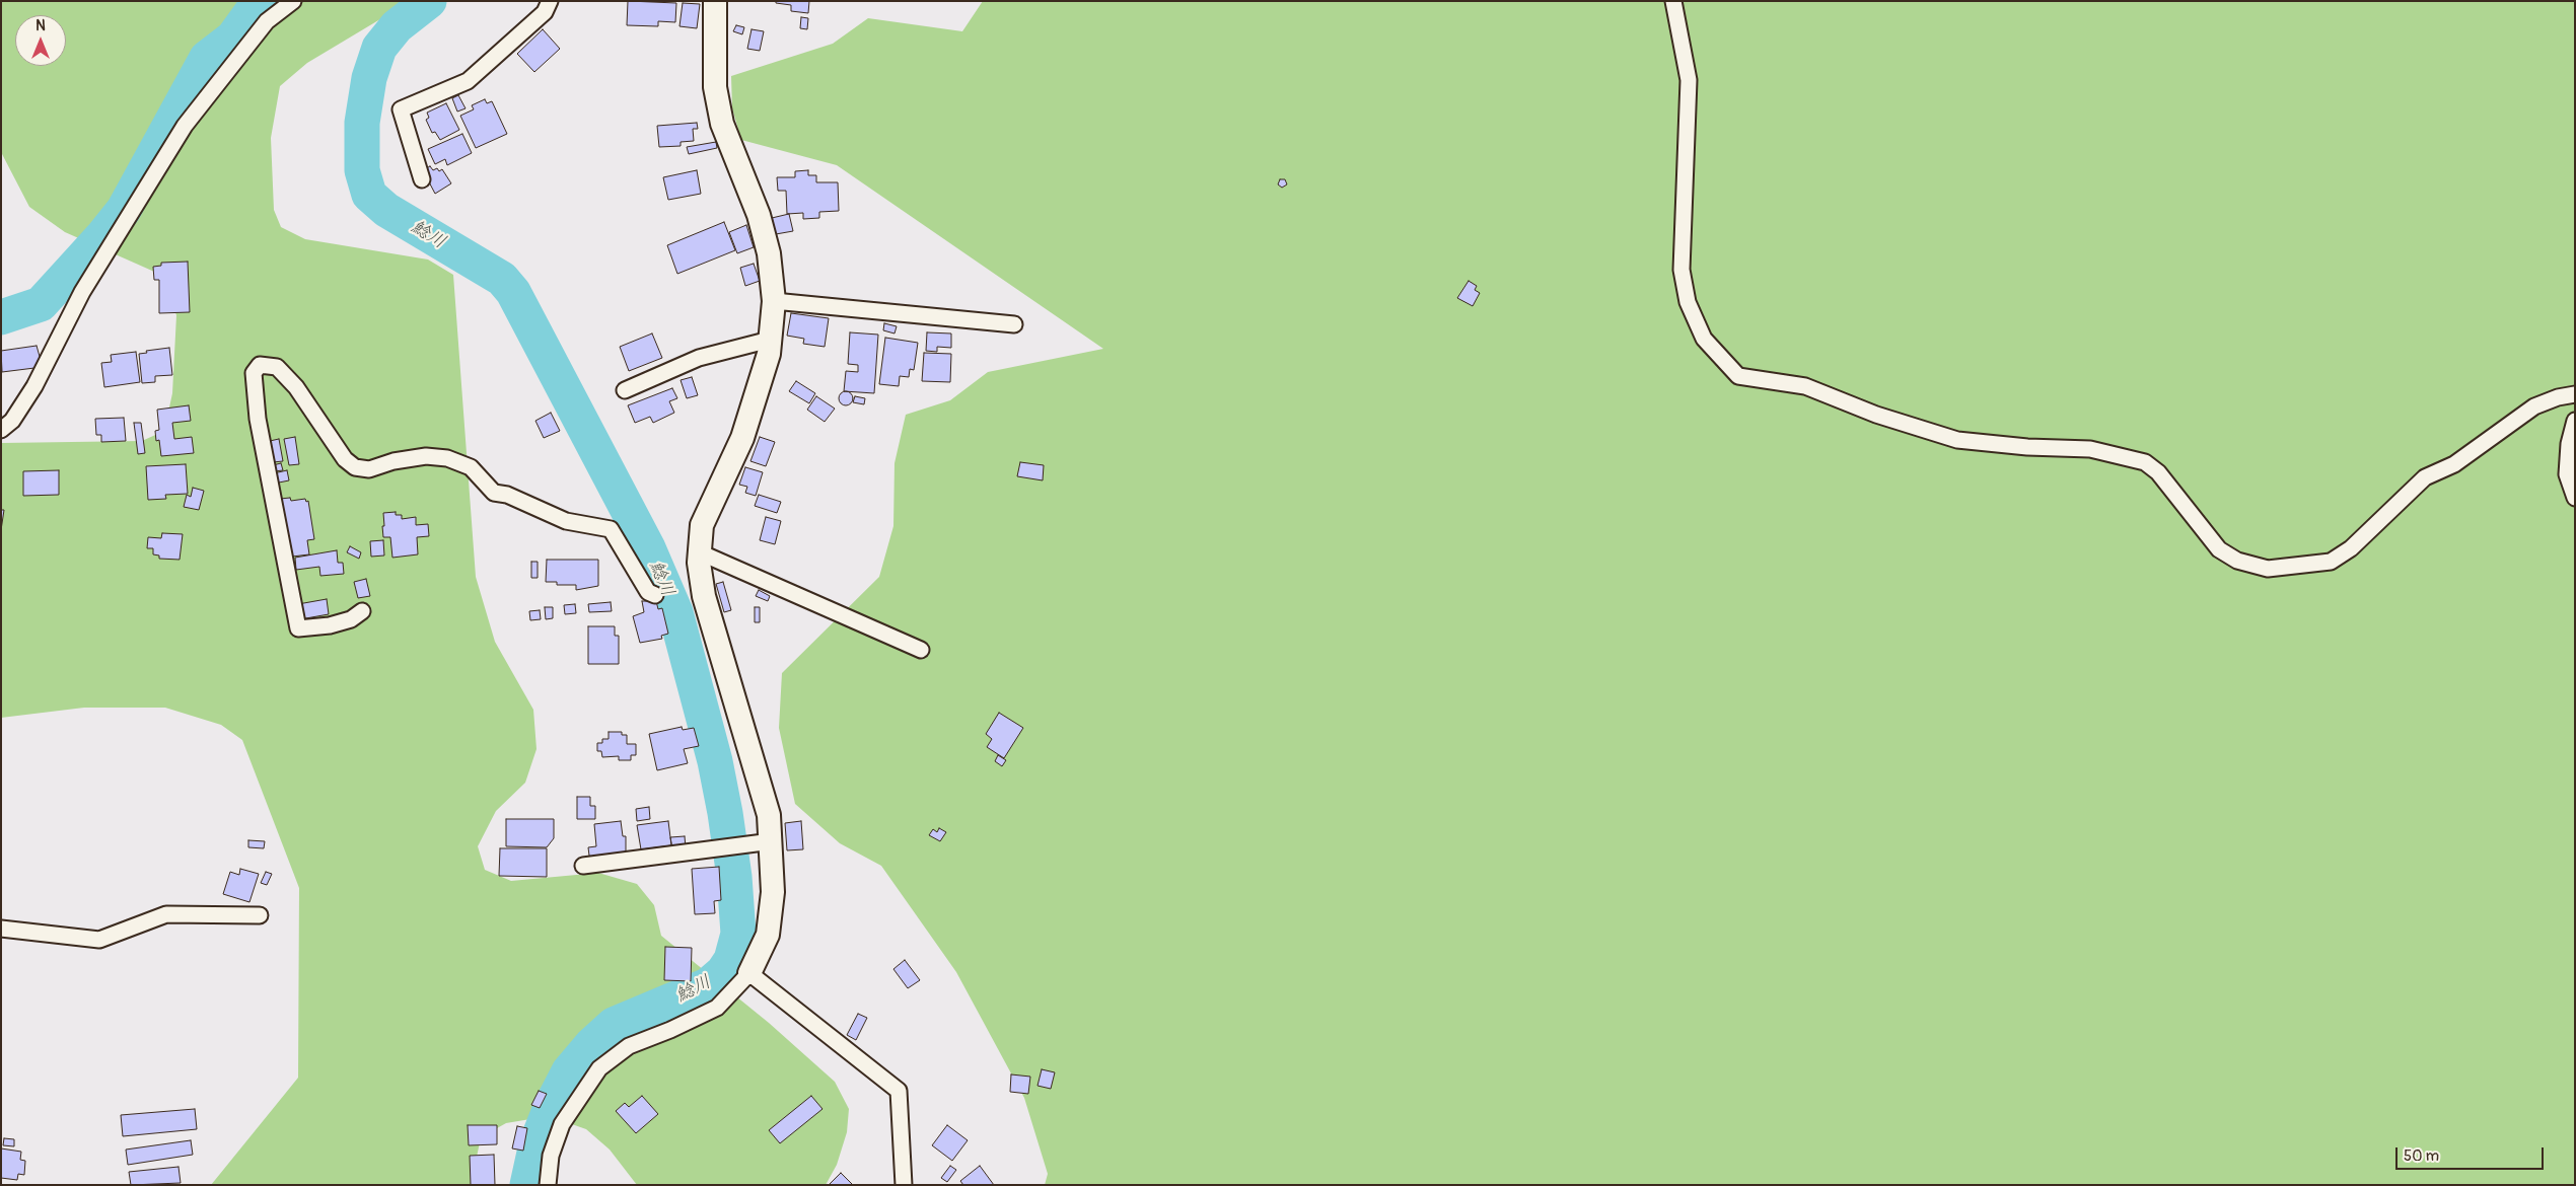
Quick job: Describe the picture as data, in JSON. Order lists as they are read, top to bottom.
{
  "water": ["鯰川"],
  "scale_bar": "50 m",
  "north": "top"
}
